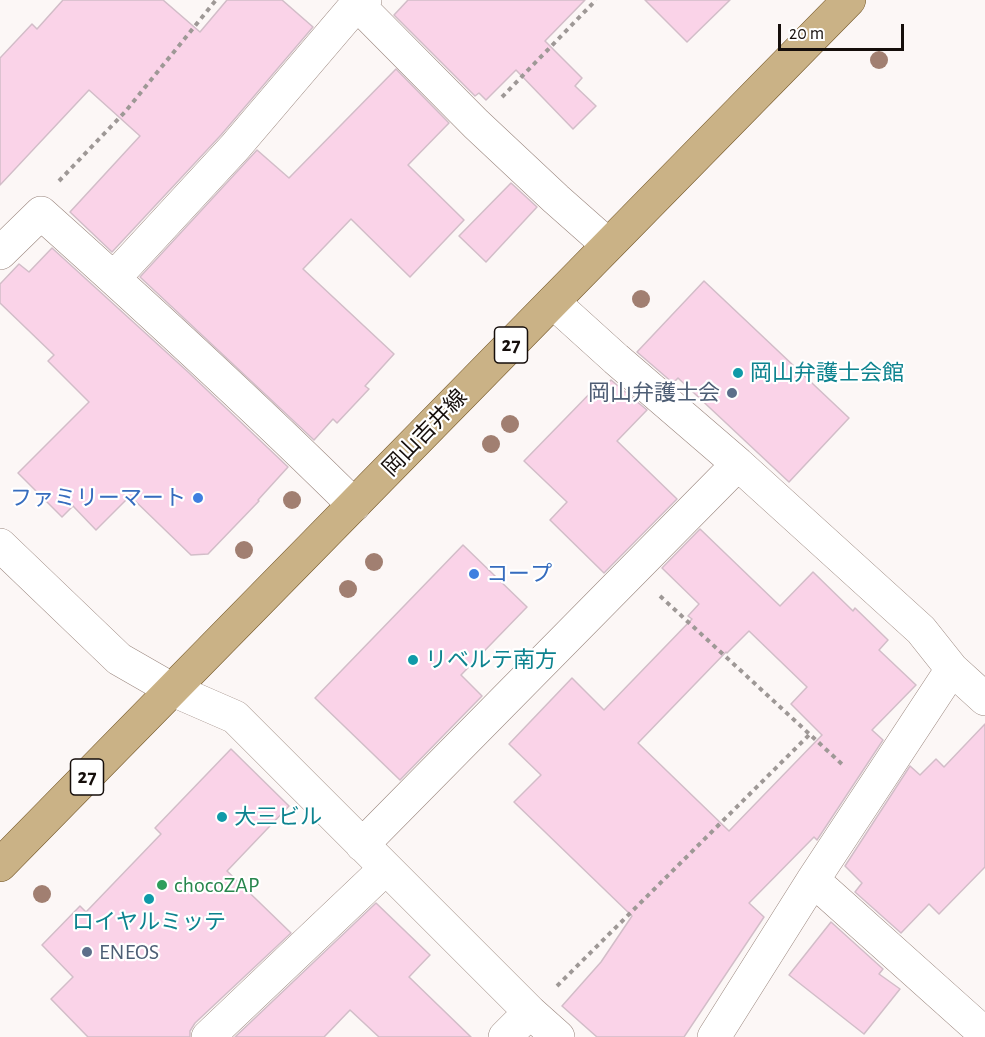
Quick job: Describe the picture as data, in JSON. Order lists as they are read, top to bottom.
{
  "streets": {
    "main road": ["27", "岡山吉井線"]
  },
  "places": [
    "岡山弁護士会館",
    "岡山弁護士会",
    "ファミリーマート",
    "コープ",
    "リベルテ南方",
    "大三ビル",
    "chocoZAP",
    "ロイヤルミッテ",
    "ENEOS"
  ],
  "scale_bar": "20 m"
}
